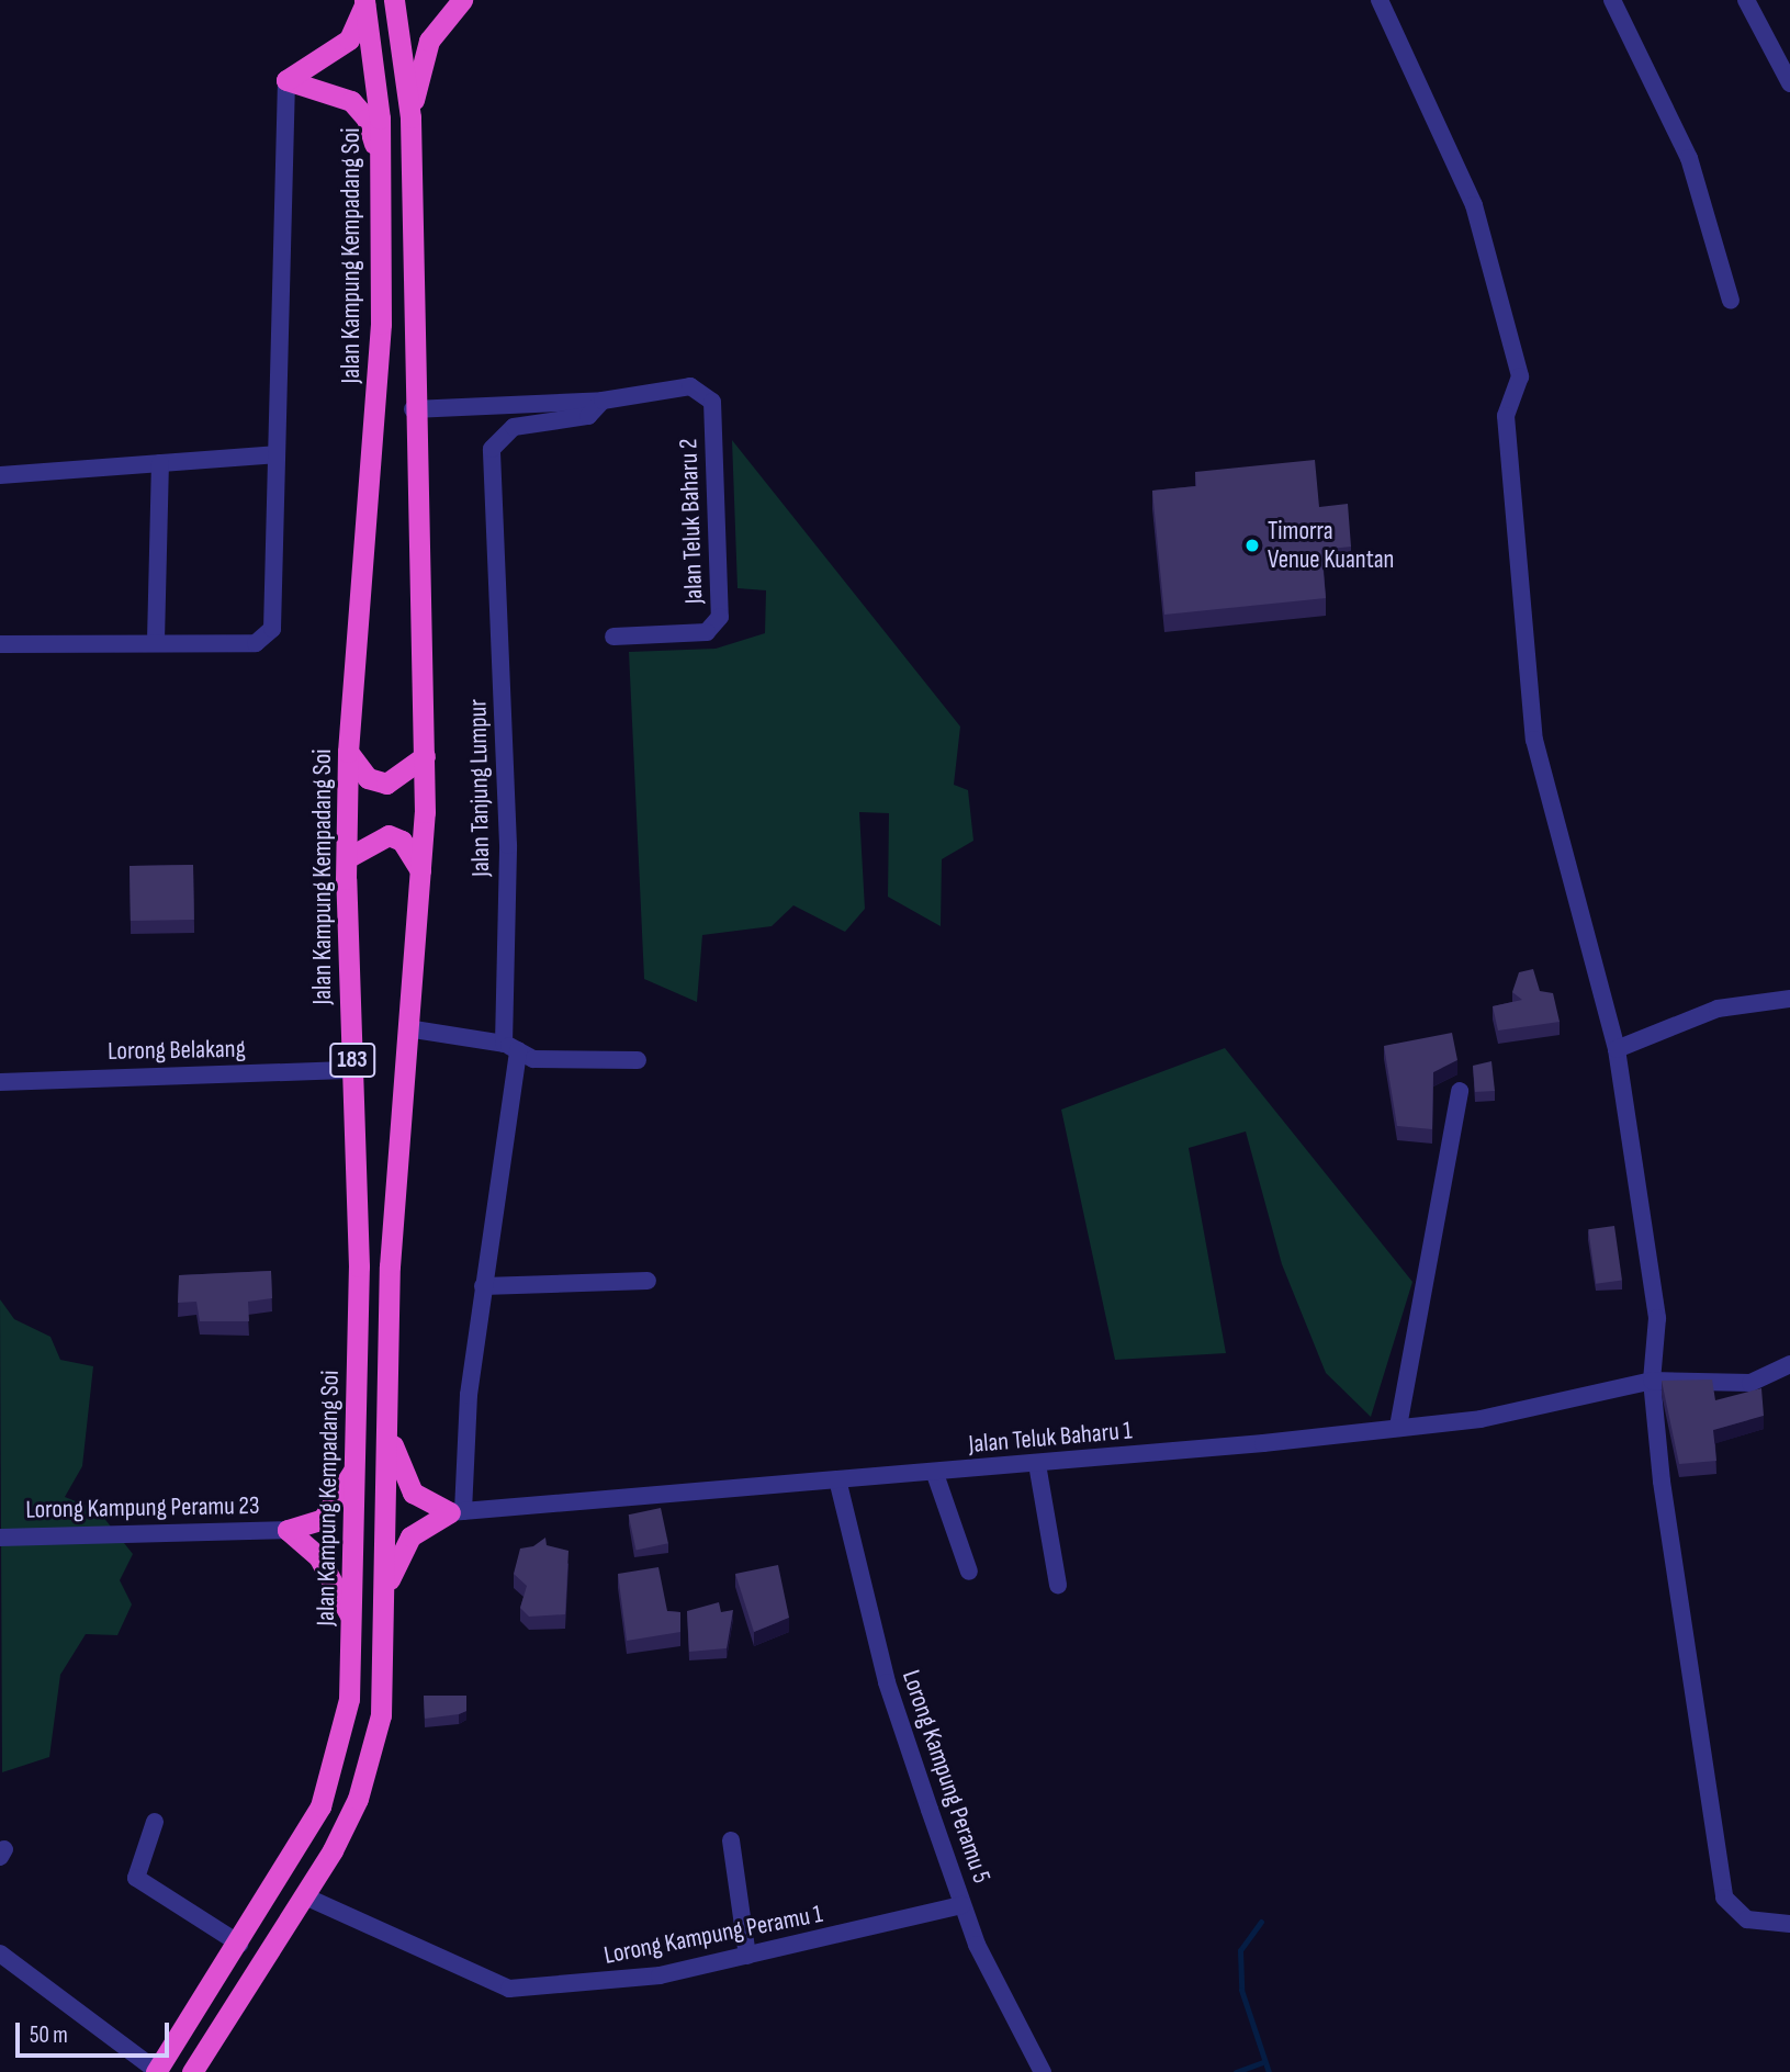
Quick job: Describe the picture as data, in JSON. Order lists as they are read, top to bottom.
{
  "streets": {
    "highway": ["Jalan Kampung Kempadang Soi", "183"],
    "street": [
      "Jalan Teluk Baharu 2",
      "Jalan Tanjung Lumpur",
      "Lorong Belakang",
      "Jalan Teluk Baharu 1",
      "Lorong Kampung Peramu 23",
      "Lorong Kampung Peramu 5",
      "Lorong Kampung Peramu 1"
    ]
  },
  "crossings": [
    ["Jalan Kampung Kempadang Soi", "Lorong Belakang"],
    ["Jalan Teluk Baharu 2", "Jalan Tanjung Lumpur"],
    ["Jalan Tanjung Lumpur", "Jalan Teluk Baharu 1"],
    ["183", "Lorong Kampung Peramu 1"],
    ["Jalan Teluk Baharu 1", "Lorong Kampung Peramu 5"],
    ["Lorong Kampung Peramu 5", "Lorong Kampung Peramu 1"]
  ],
  "places": ["Timorra Venue Kuantan"],
  "scale_bar": "50 m"
}
